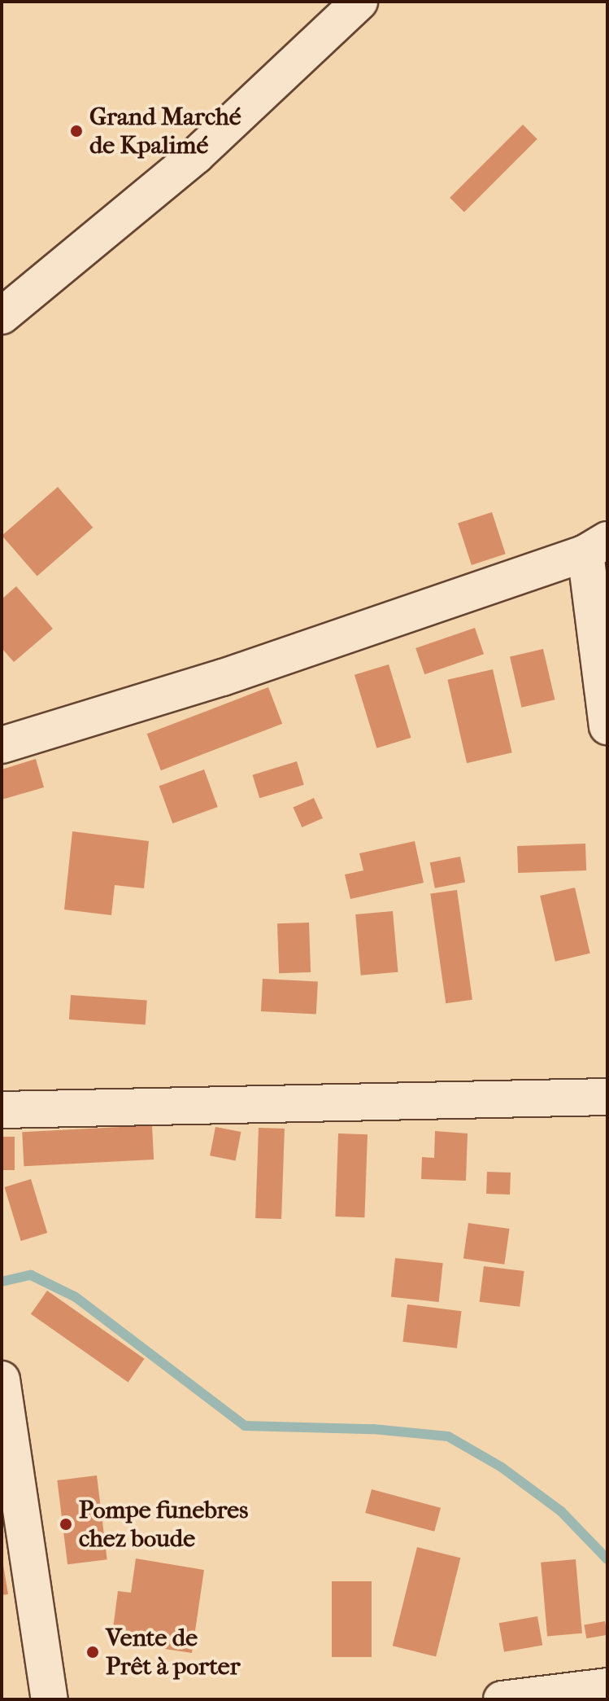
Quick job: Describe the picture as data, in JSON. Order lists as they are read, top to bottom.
{
  "places": ["Grand Marché de Kpalimé", "Pompe funebres chez boude", "Vente de Prêt à porter"]
}
